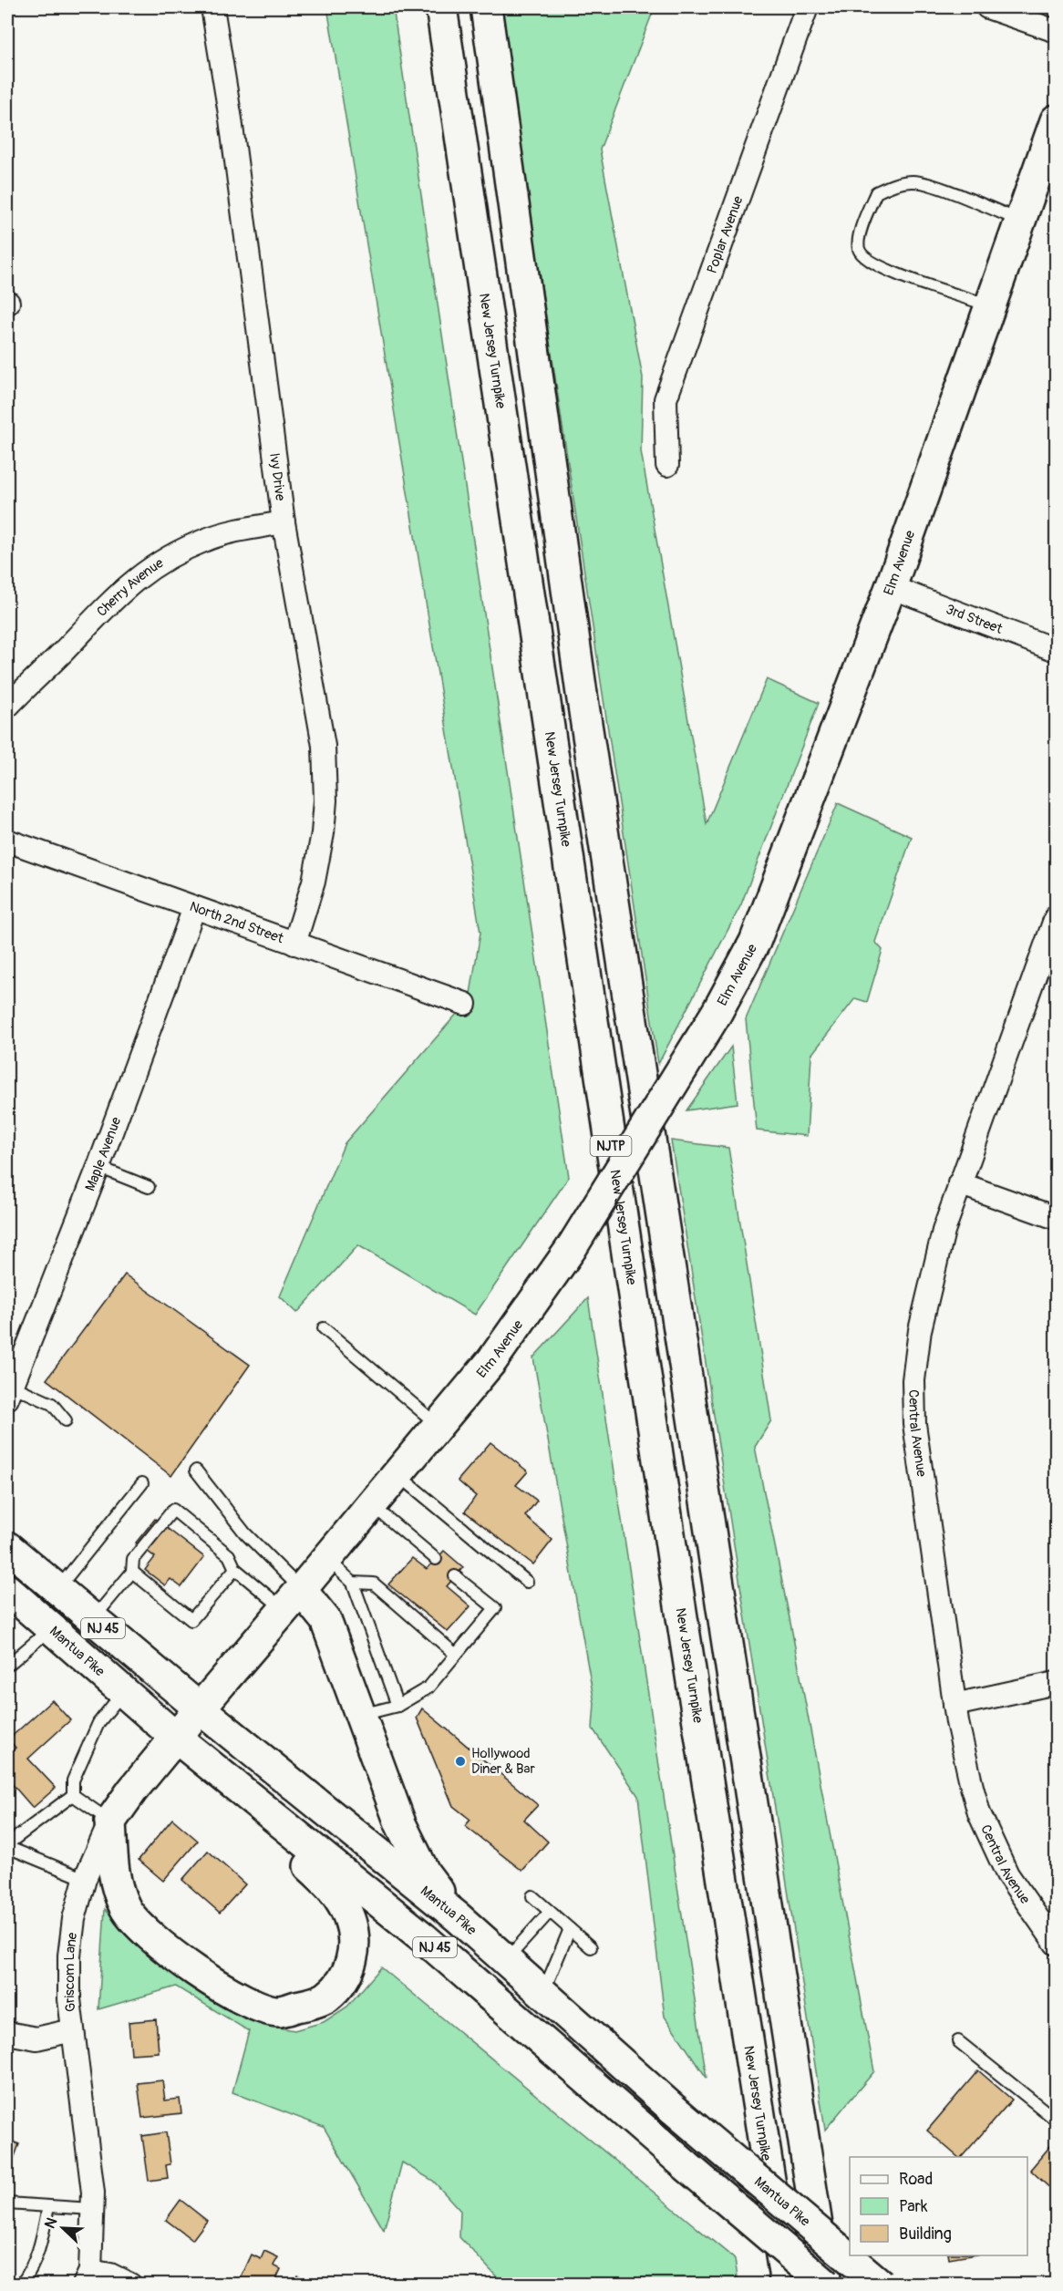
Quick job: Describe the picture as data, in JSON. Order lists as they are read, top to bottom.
{
  "streets": {
    "main road": [
      "New Jersey Turnpike",
      "Elm Avenue",
      "NJTP",
      "NJ 45",
      "Mantua Pike",
      "Griscom Lane"
    ],
    "street": [
      "Poplar Avenue",
      "Ivy Drive",
      "Cherry Avenue",
      "3rd Street",
      "North 2nd Street",
      "Maple Avenue",
      "Central Avenue"
    ]
  },
  "crossings": [
    ["Ivy Drive", "Cherry Avenue"],
    ["Ivy Drive", "North 2nd Street"],
    ["Elm Avenue", "3rd Street"],
    ["Elm Avenue", "Mantua Pike"],
    ["Elm Avenue", "Griscom Lane"],
    ["North 2nd Street", "Maple Avenue"],
    ["NJTP", "Mantua Pike"],
    ["Mantua Pike", "Griscom Lane"]
  ],
  "places": ["Hollywood Diner & Bar"],
  "legend": ["Road", "Park", "Building"],
  "north": "top left"
}
